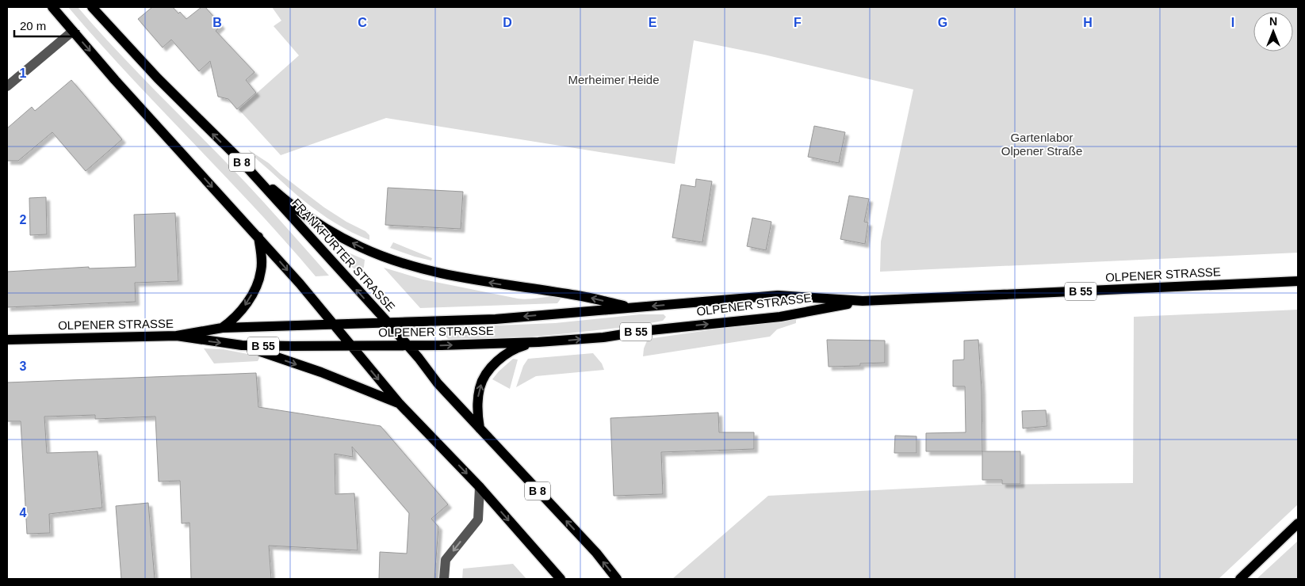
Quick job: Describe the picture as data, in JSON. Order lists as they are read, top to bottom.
{
  "streets": {
    "main road": [
      "B 8",
      "FRANKFURTER STRASSE",
      "OLPENER STRASSE",
      "B 55"
    ]
  },
  "crossings": [
    ["FRANKFURTER STRASSE", "OLPENER STRASSE"],
    ["FRANKFURTER STRASSE", "B 55"],
    ["OLPENER STRASSE", "B 55"]
  ],
  "parks": ["Merheimer Heide", "Gartenlabor Olpener Straße"],
  "scale_bar": "20 m",
  "north": "top",
  "grid": {
    "columns": [
      "B",
      "C",
      "D",
      "E",
      "F",
      "G",
      "H",
      "I"
    ],
    "rows": [
      "1",
      "2",
      "3",
      "4"
    ]
  }
}
